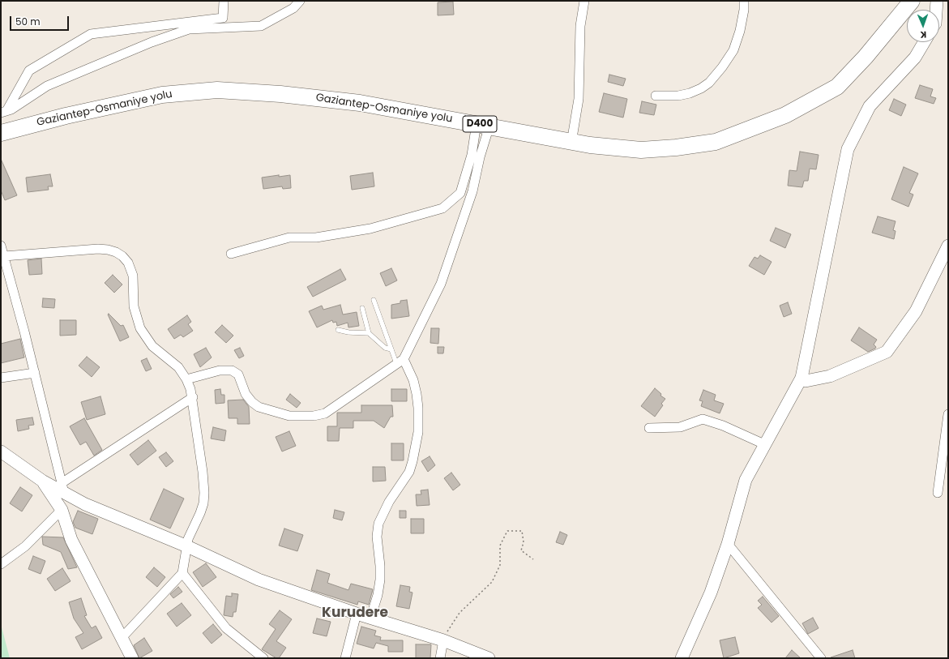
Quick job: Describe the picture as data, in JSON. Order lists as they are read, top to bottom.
{
  "streets": {
    "highway": ["Gaziantep-Osmaniye yolu", "D400"]
  },
  "districts": ["Kurudere"],
  "scale_bar": "50 m",
  "north": "bottom"
}
